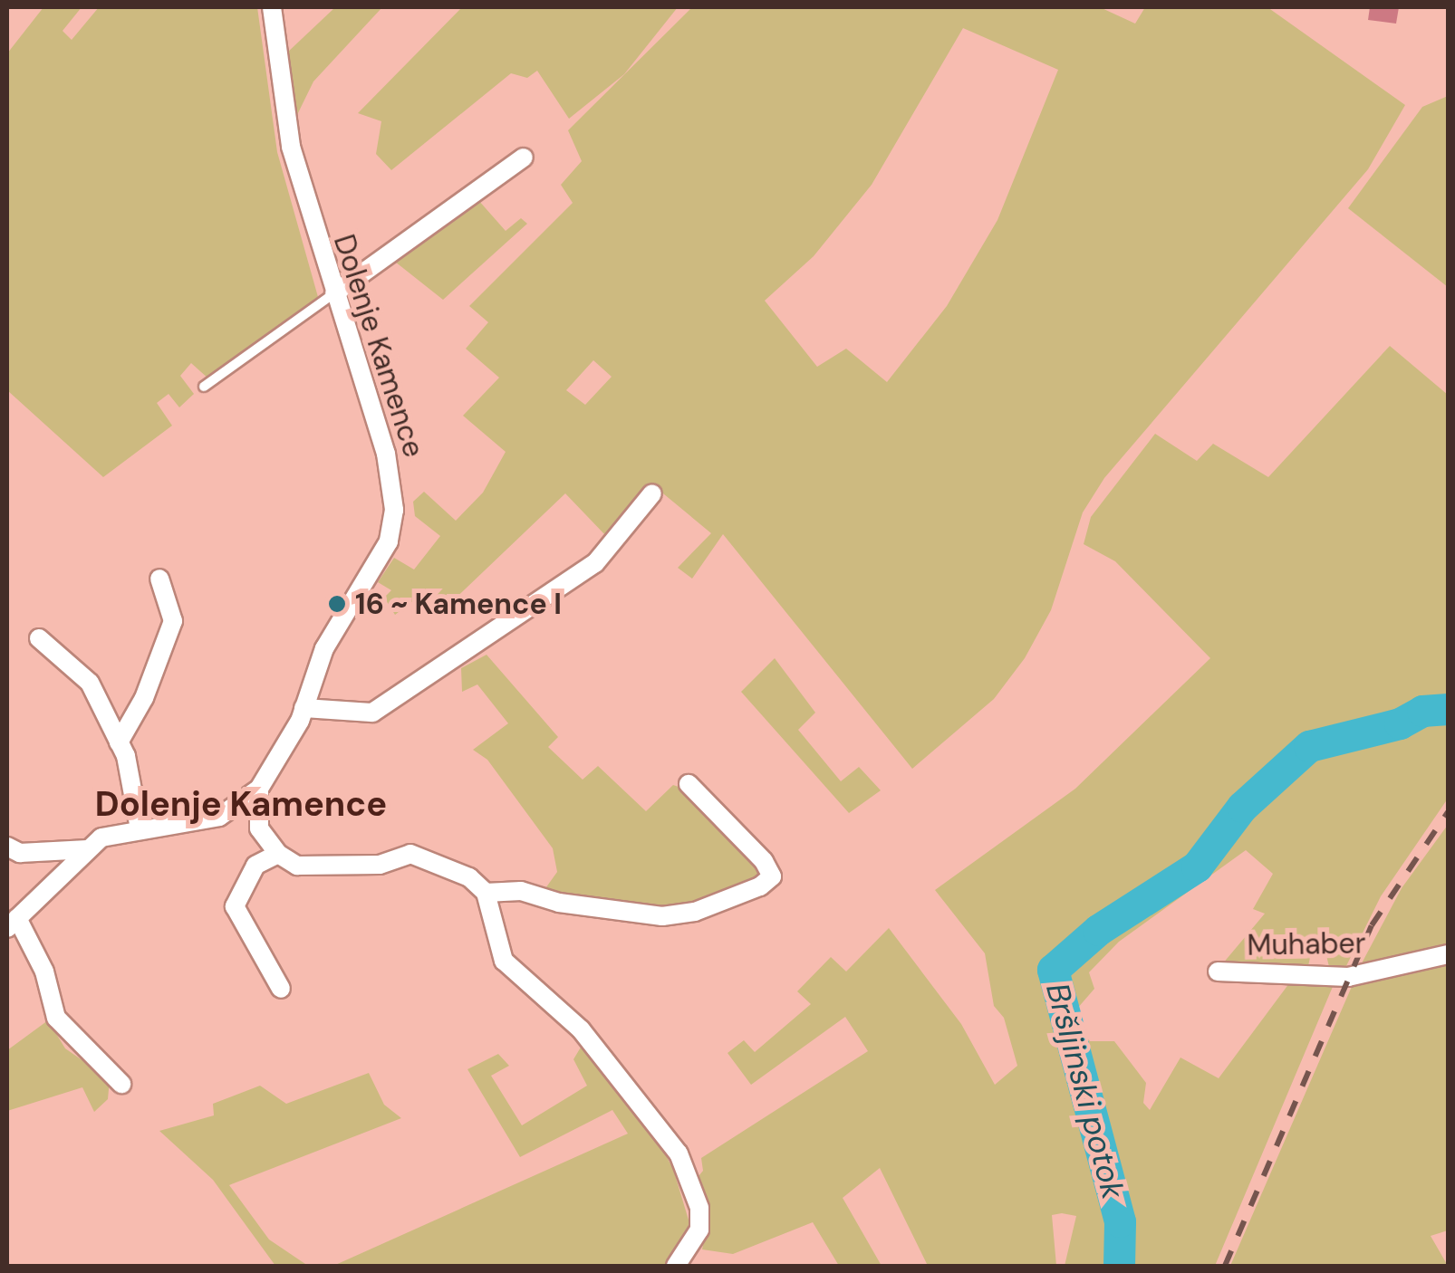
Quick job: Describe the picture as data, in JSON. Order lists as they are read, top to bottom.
{
  "streets": {
    "street": ["Dolenje Kamence", "Muhaber"]
  },
  "districts": ["Dolenje Kamence"],
  "water": ["Bršljinski potok"],
  "places": ["16 ~ Kamence I"]
}
